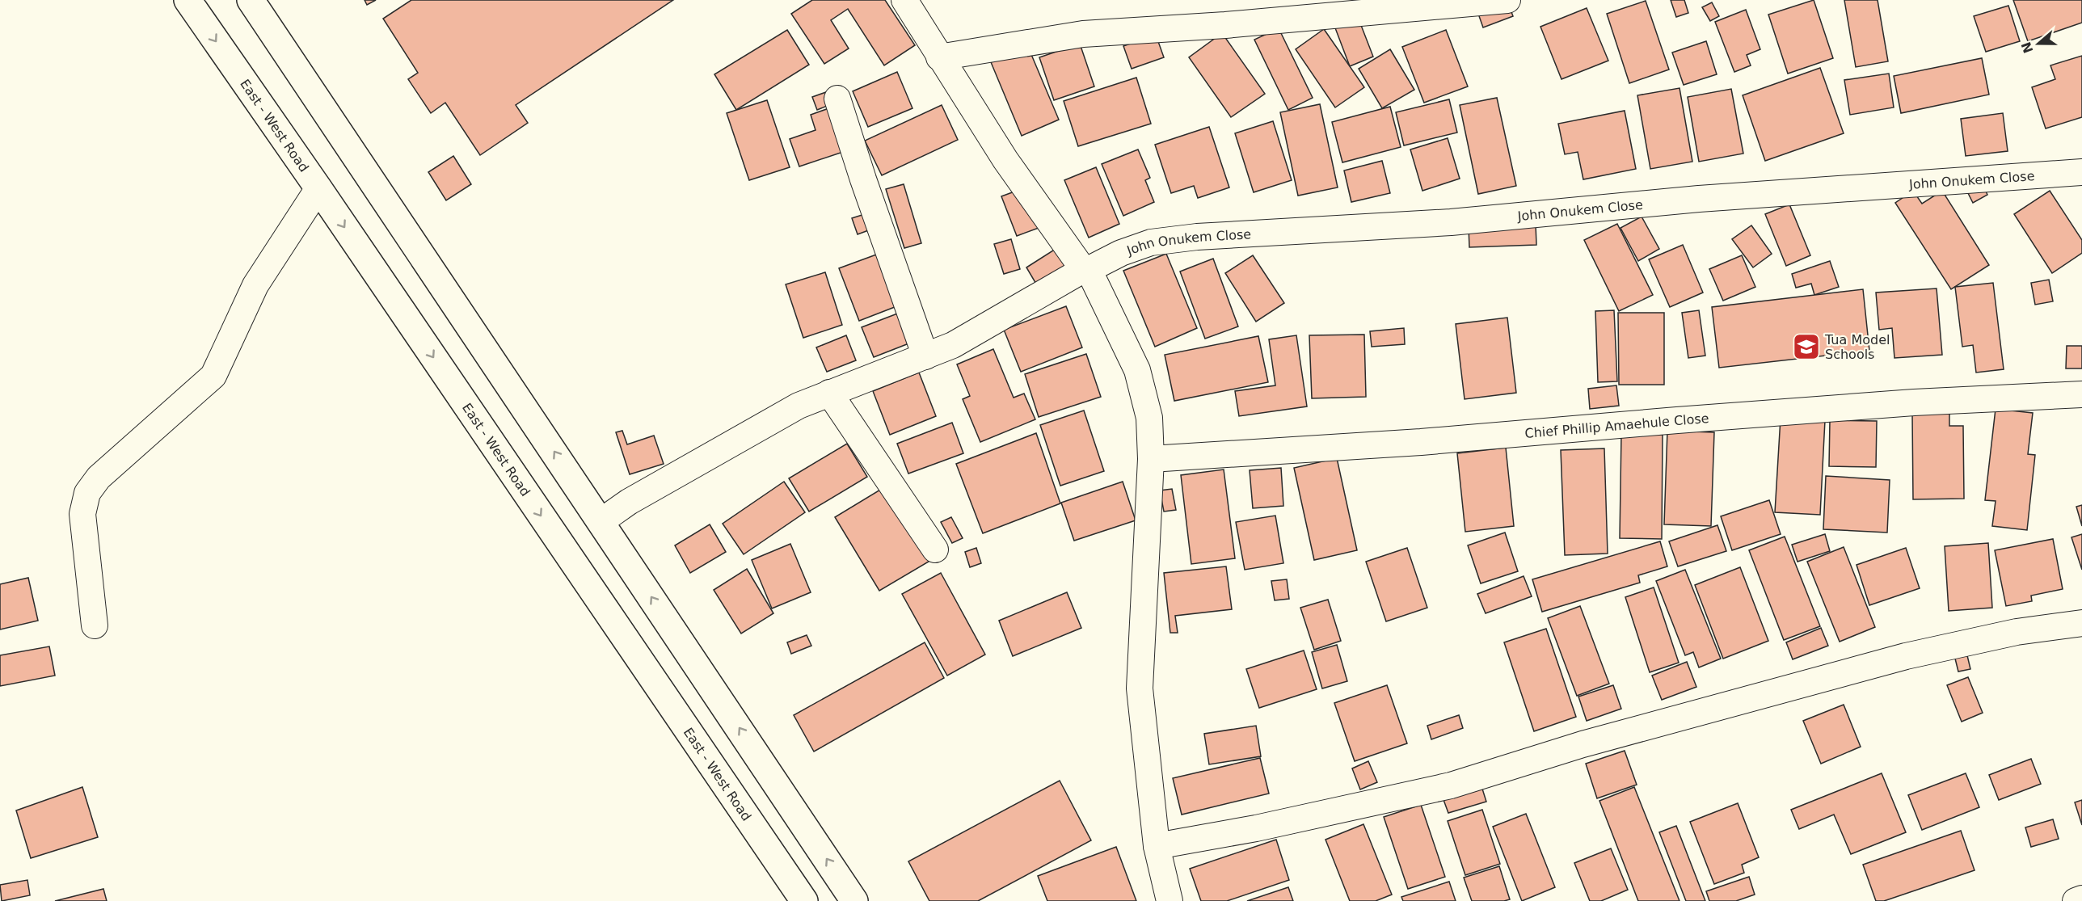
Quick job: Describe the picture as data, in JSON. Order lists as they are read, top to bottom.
{
  "streets": {
    "main road": ["East - West Road"],
    "street": ["John Onukem Close", "Chief Phillip Amaehule Close"]
  },
  "places": {
    "school or university": ["Tua Model Schools"]
  },
  "north": "left"
}
